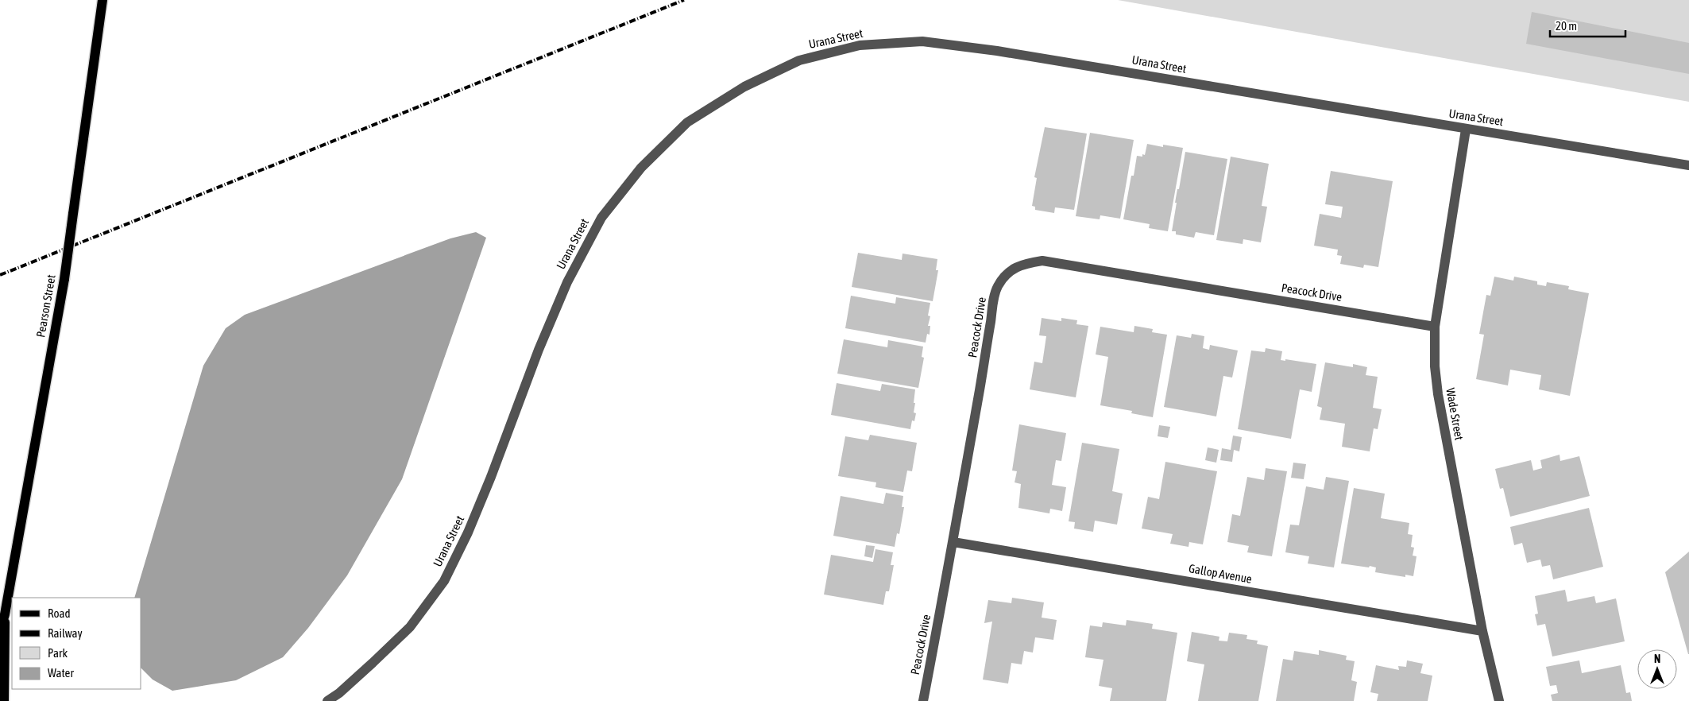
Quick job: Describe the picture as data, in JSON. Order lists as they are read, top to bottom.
{
  "streets": {
    "main road": ["Pearson Street"],
    "street": [
      "Urana Street",
      "Peacock Drive",
      "Wade Street",
      "Gallop Avenue"
    ]
  },
  "crossings": [
    ["Urana Street", "Wade Street"],
    ["Peacock Drive", "Wade Street"],
    ["Peacock Drive", "Gallop Avenue"],
    ["Wade Street", "Gallop Avenue"]
  ],
  "legend": [
    "Road",
    "Railway",
    "Park",
    "Water"
  ],
  "scale_bar": "20 m",
  "north": "top"
}
